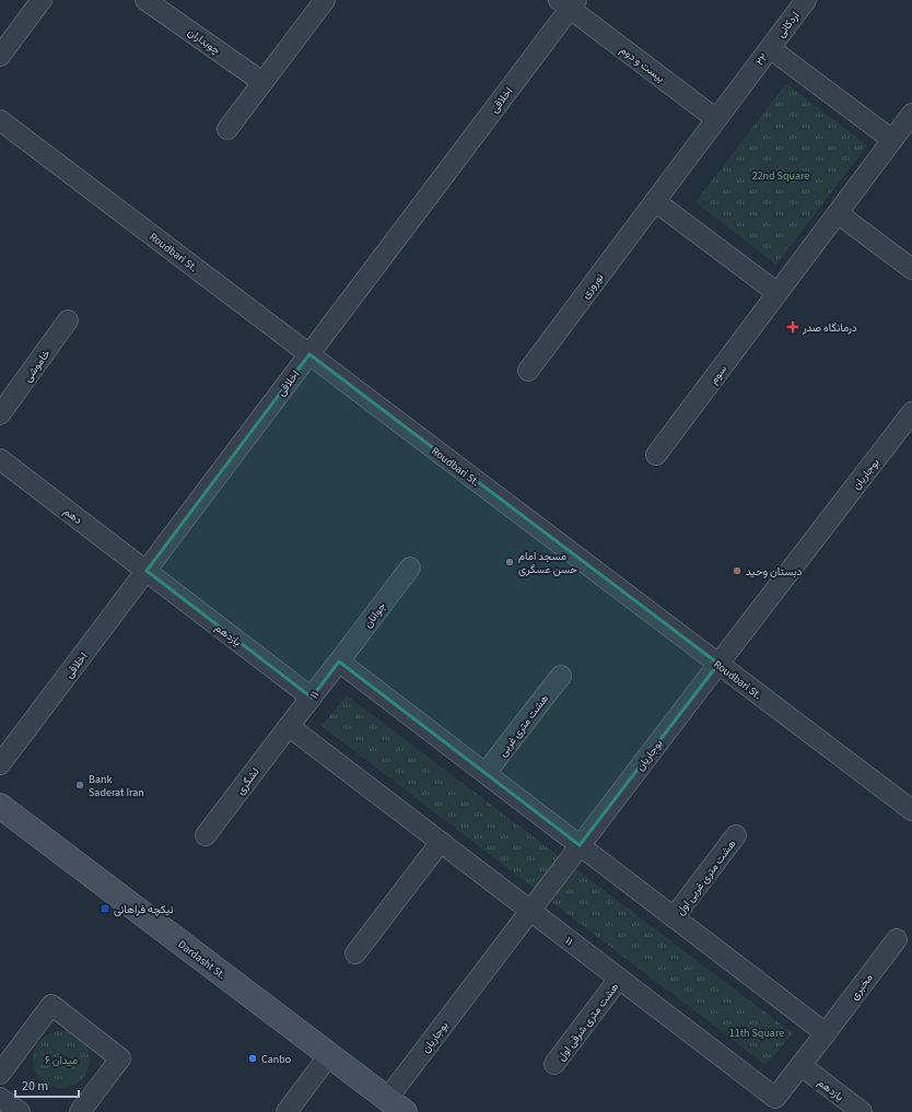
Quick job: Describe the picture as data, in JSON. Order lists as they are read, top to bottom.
{
  "streets": {
    "main road": ["Dardasht St."],
    "street": [
      "اردکانی",
      "چوبداران",
      "۲۲",
      "بیست و دوم",
      "اخلاقی",
      "Roudbari St.",
      "نوروزی",
      "خاموشی",
      "سوم",
      "بوجاریان",
      "دهم",
      "جوانان",
      "یازدهم",
      "۱۱",
      "هشت متری غربی",
      "لشگری",
      "هشت متری غربی اول",
      "مخبری",
      "هشت متری شرقی اول"
    ]
  },
  "crossings": [
    ["اردکانی", "۲۲"],
    ["۲۲", "بیست و دوم"],
    ["۲۲", "نوروزی"],
    ["بیست و دوم", "اخلاقی"],
    ["اخلاقی", "Roudbari St."],
    ["اخلاقی", "دهم"],
    ["اخلاقی", "یازدهم"],
    ["Roudbari St.", "بوجاریان"],
    ["بوجاریان", "۱۱"],
    ["بوجاریان", "Dardasht St."],
    ["دهم", "یازدهم"],
    ["جوانان", "۱۱"],
    ["یازدهم", "۱۱"],
    ["۱۱", "لشگری"],
    ["۱۱", "مخبری"],
    ["۱۱", "هشت متری شرقی اول"]
  ],
  "parks": ["22nd Square", "11th Square", "میدان ۶"],
  "places": {
    "health": ["درمانگاه صدر"],
    "other": [
      "مسجد امام حسن عسگری",
      "دبستان وحید",
      "Bank Saderat Iran",
      "Canbo"
    ],
    "transit": ["نیکچه فراهانی"]
  },
  "scale_bar": "20 m"
}
